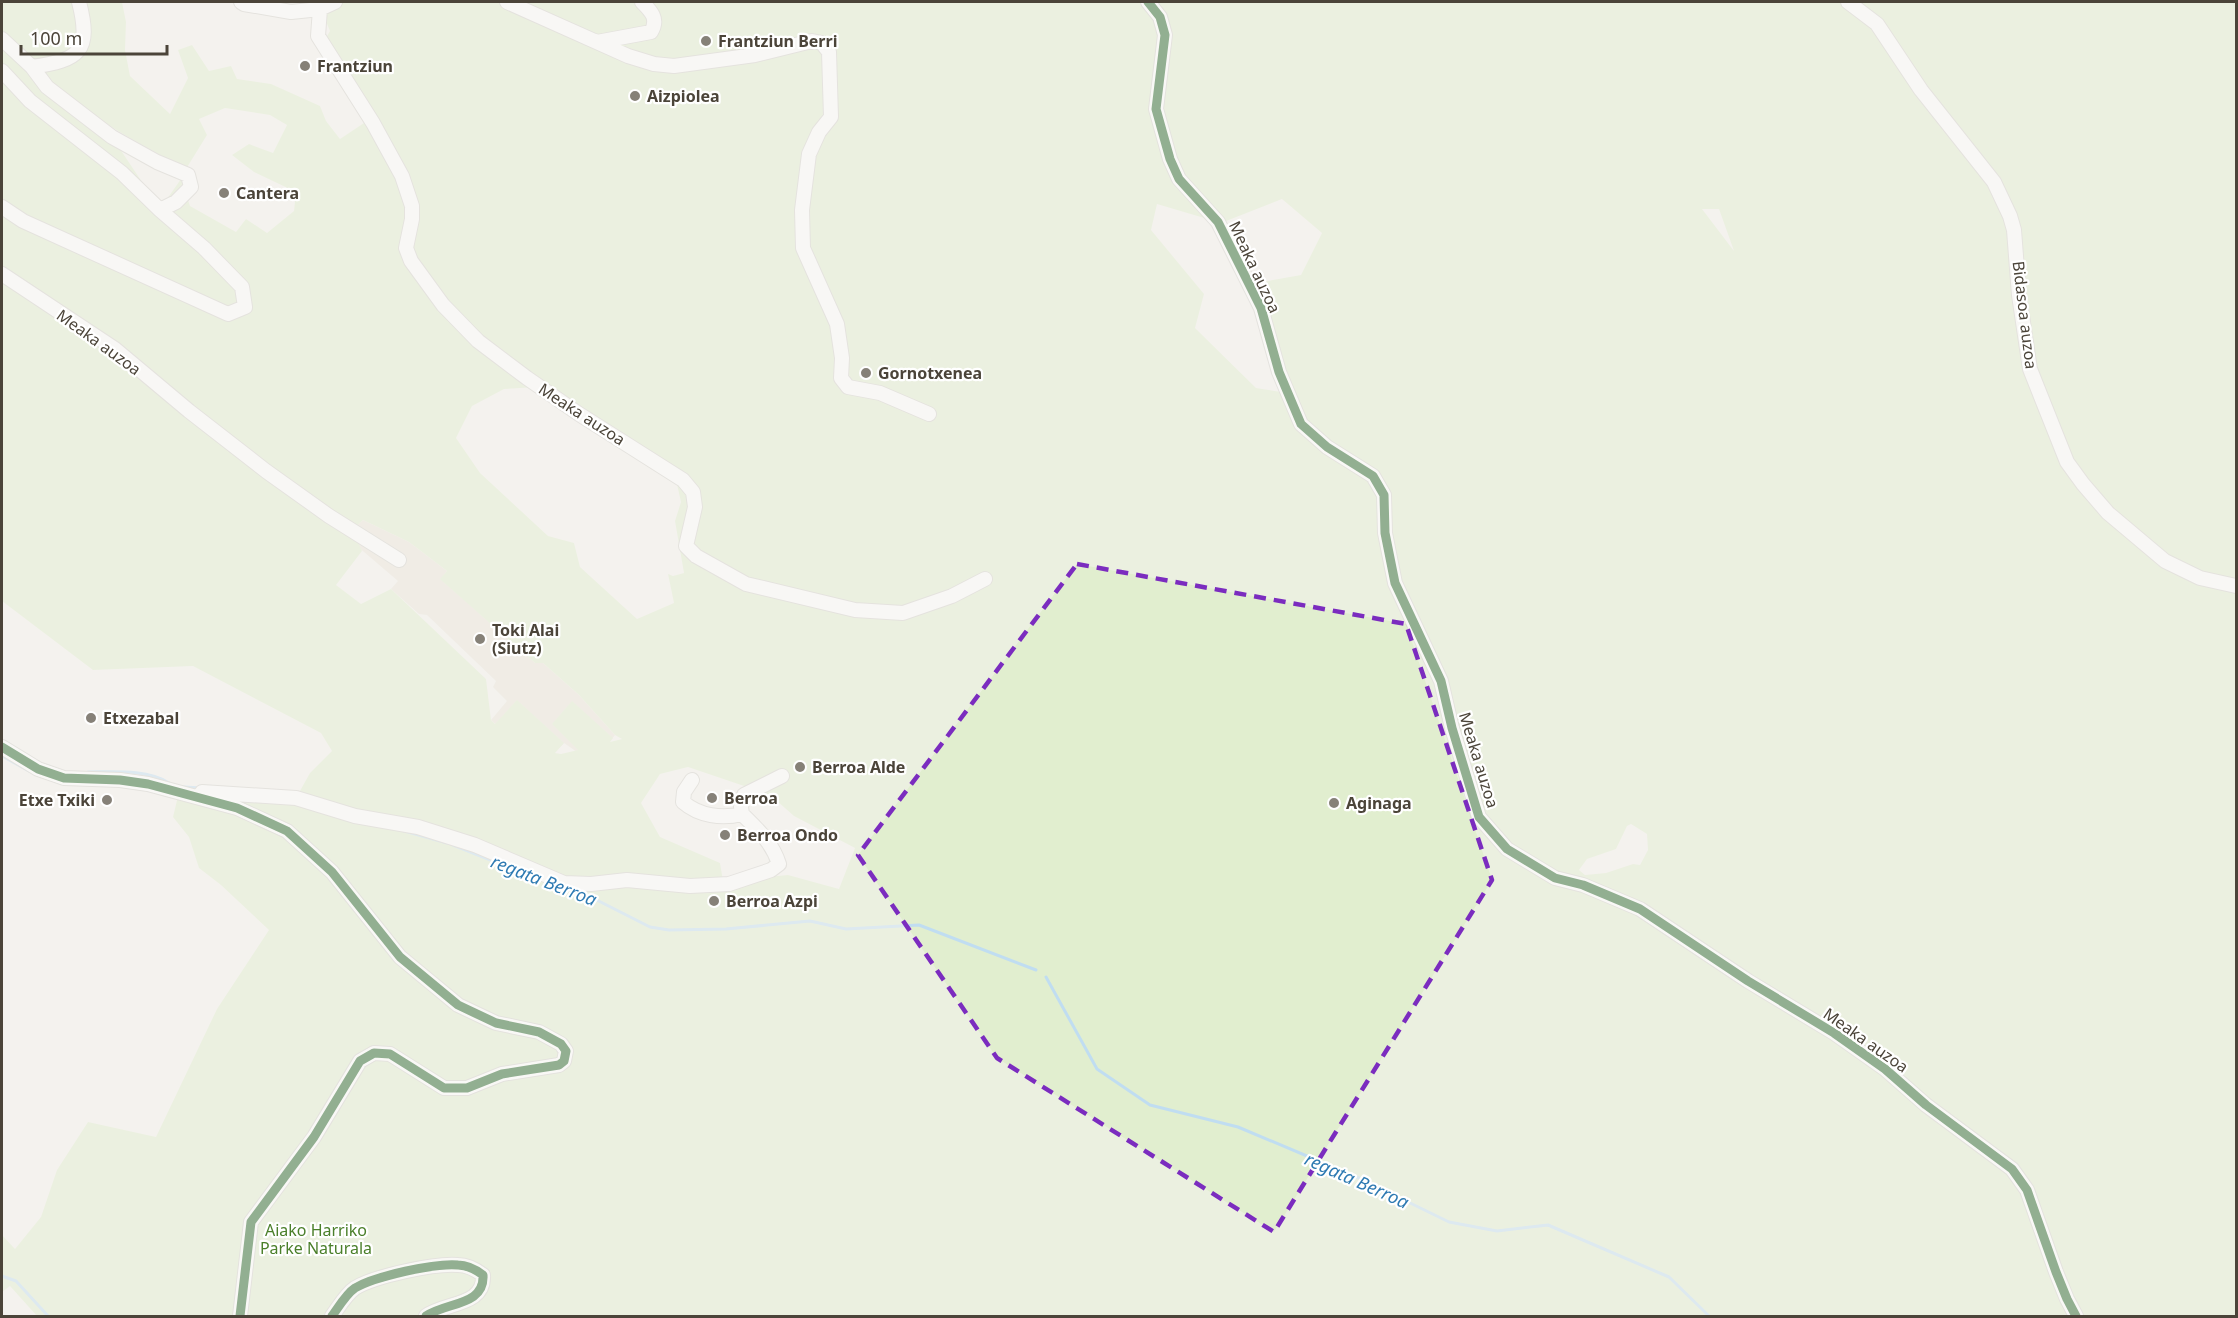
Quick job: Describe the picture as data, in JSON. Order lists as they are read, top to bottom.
{
  "streets": {
    "street": ["Meaka auzoa", "Bidasoa auzoa"]
  },
  "water": ["regata Berroa"],
  "parks": ["Aiako Harriko Parke Naturala"],
  "places": [
    "Frantziun Berri",
    "Frantziun",
    "Aizpiolea",
    "Cantera",
    "Gornotxenea",
    "Toki Alai (Siutz)",
    "Etxezabal",
    "Berroa Alde",
    "Berroa",
    "Etxe Txiki",
    "Aginaga",
    "Berroa Ondo",
    "Berroa Azpi"
  ],
  "scale_bar": "100 m"
}
